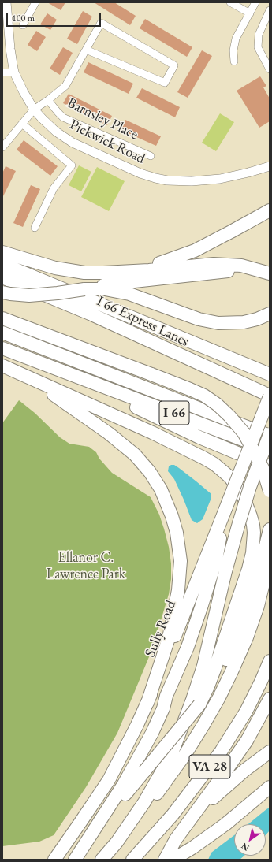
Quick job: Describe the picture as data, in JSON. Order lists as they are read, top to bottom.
{
  "streets": {
    "highway": [
      "I 66 Express Lanes",
      "I 66",
      "Sully Road",
      "VA 28"
    ],
    "street": ["Barnsley Place", "Pickwick Road"]
  },
  "crossings": [
    ["I 66 Express Lanes", "Sully Road"]
  ],
  "parks": ["Ellanor C. Lawrence Park"],
  "scale_bar": "100 m",
  "north": "bottom left"
}
